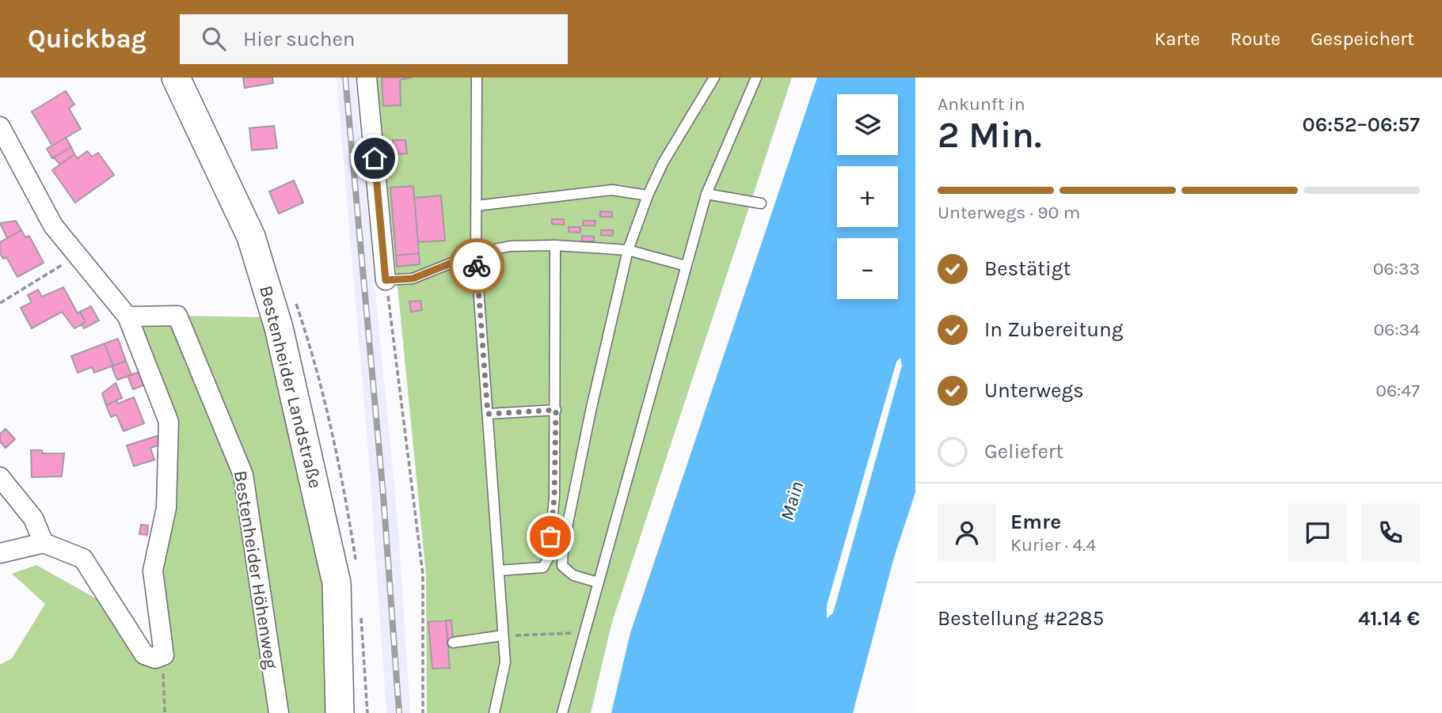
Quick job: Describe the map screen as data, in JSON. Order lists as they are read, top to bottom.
{
  "streets": {
    "main road": ["Bestenheider Landstraße"],
    "street": ["Bestenheider Höhenweg"]
  },
  "water": ["Main"],
  "page": {
    "header": "Quickbag",
    "search": "Hier suchen",
    "nav": ["Karte", "Route", "Gespeichert"],
    "heading": ["2 Min.", "Ankunft in", "06:52–06:57"],
    "panel": [
      "Emre",
      "Kurier · 4.4",
      "Bestellung #2285",
      "41.14 €"
    ],
    "map_buttons": ["+", "−"],
    "bar": "Unterwegs · 90 m",
    "list": [
      ["Bestätigt", "06:33"],
      ["In Zubereitung", "06:34"],
      ["Unterwegs", "06:47"],
      "Geliefert"
    ]
  }
}
